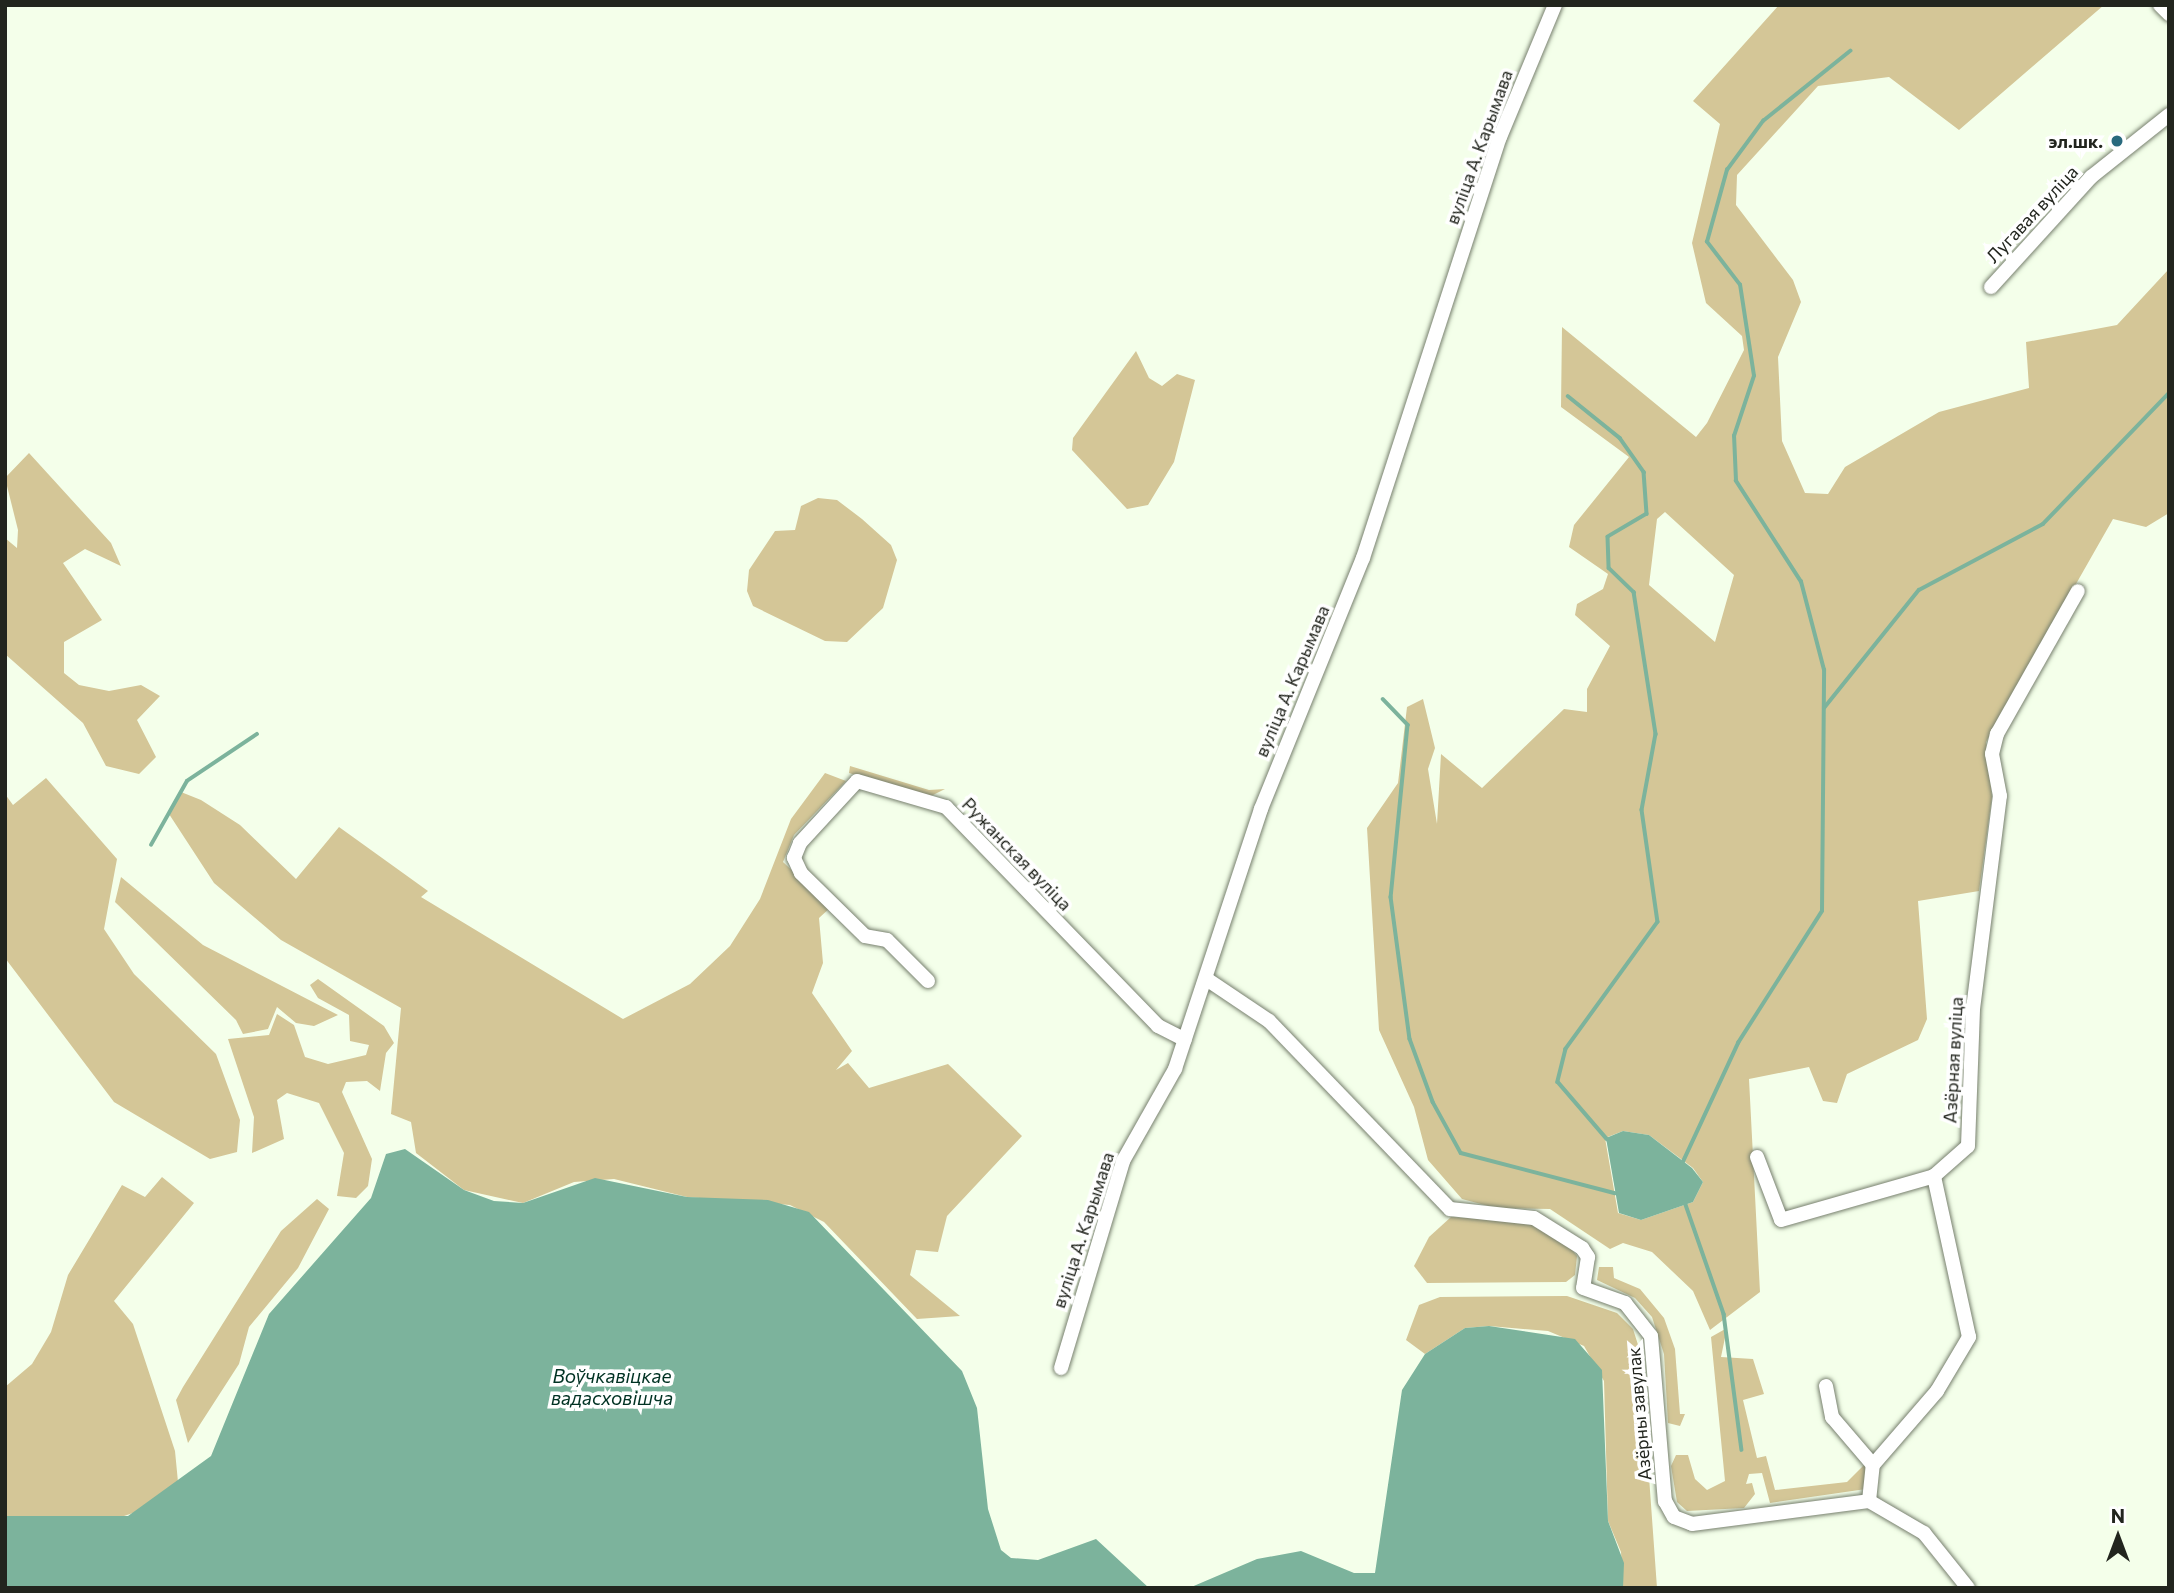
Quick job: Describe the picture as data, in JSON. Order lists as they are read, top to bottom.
{
  "streets": {
    "street": [
      "вуліца А. Карымава",
      "Лугавая вуліца",
      "Ружанская вуліца",
      "Азёрная вуліца",
      "Азёрны завулак"
    ]
  },
  "crossings": [
    ["вуліца А. Карымава", "Ружанская вуліца"],
    ["вуліца А. Карымава", "Азёрны завулак"]
  ],
  "water": ["Воўчкавіцкае вадасховішча"],
  "places": ["эл.шк."],
  "north": "top"
}
